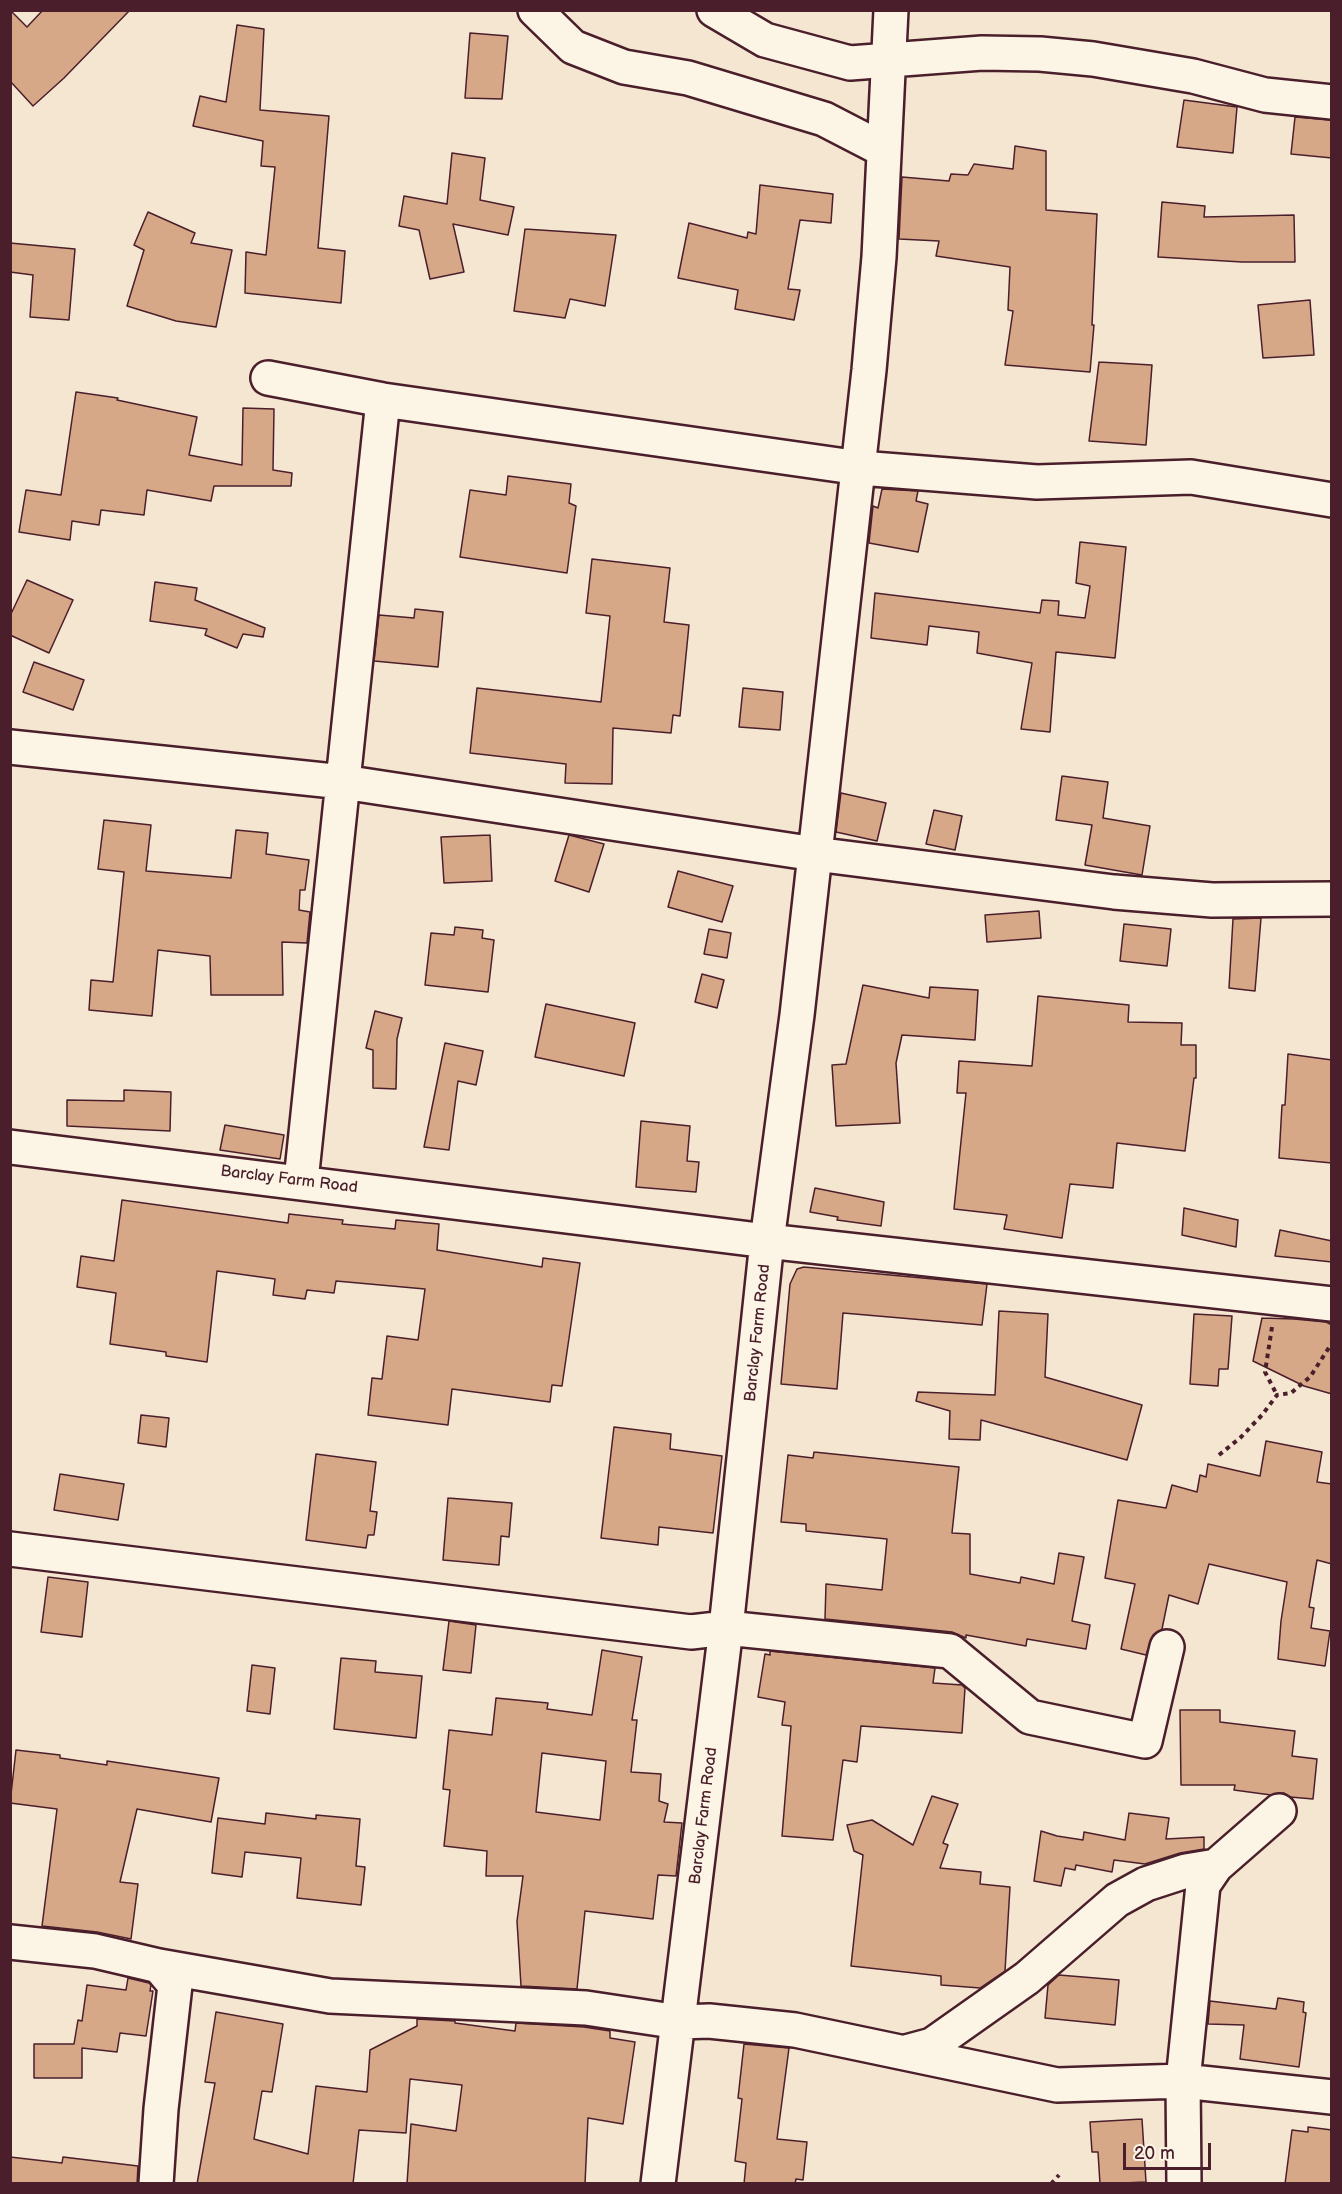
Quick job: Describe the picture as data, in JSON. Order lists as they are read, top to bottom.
{
  "streets": {
    "street": ["Barclay Farm Road"]
  },
  "scale_bar": "20 m"
}
